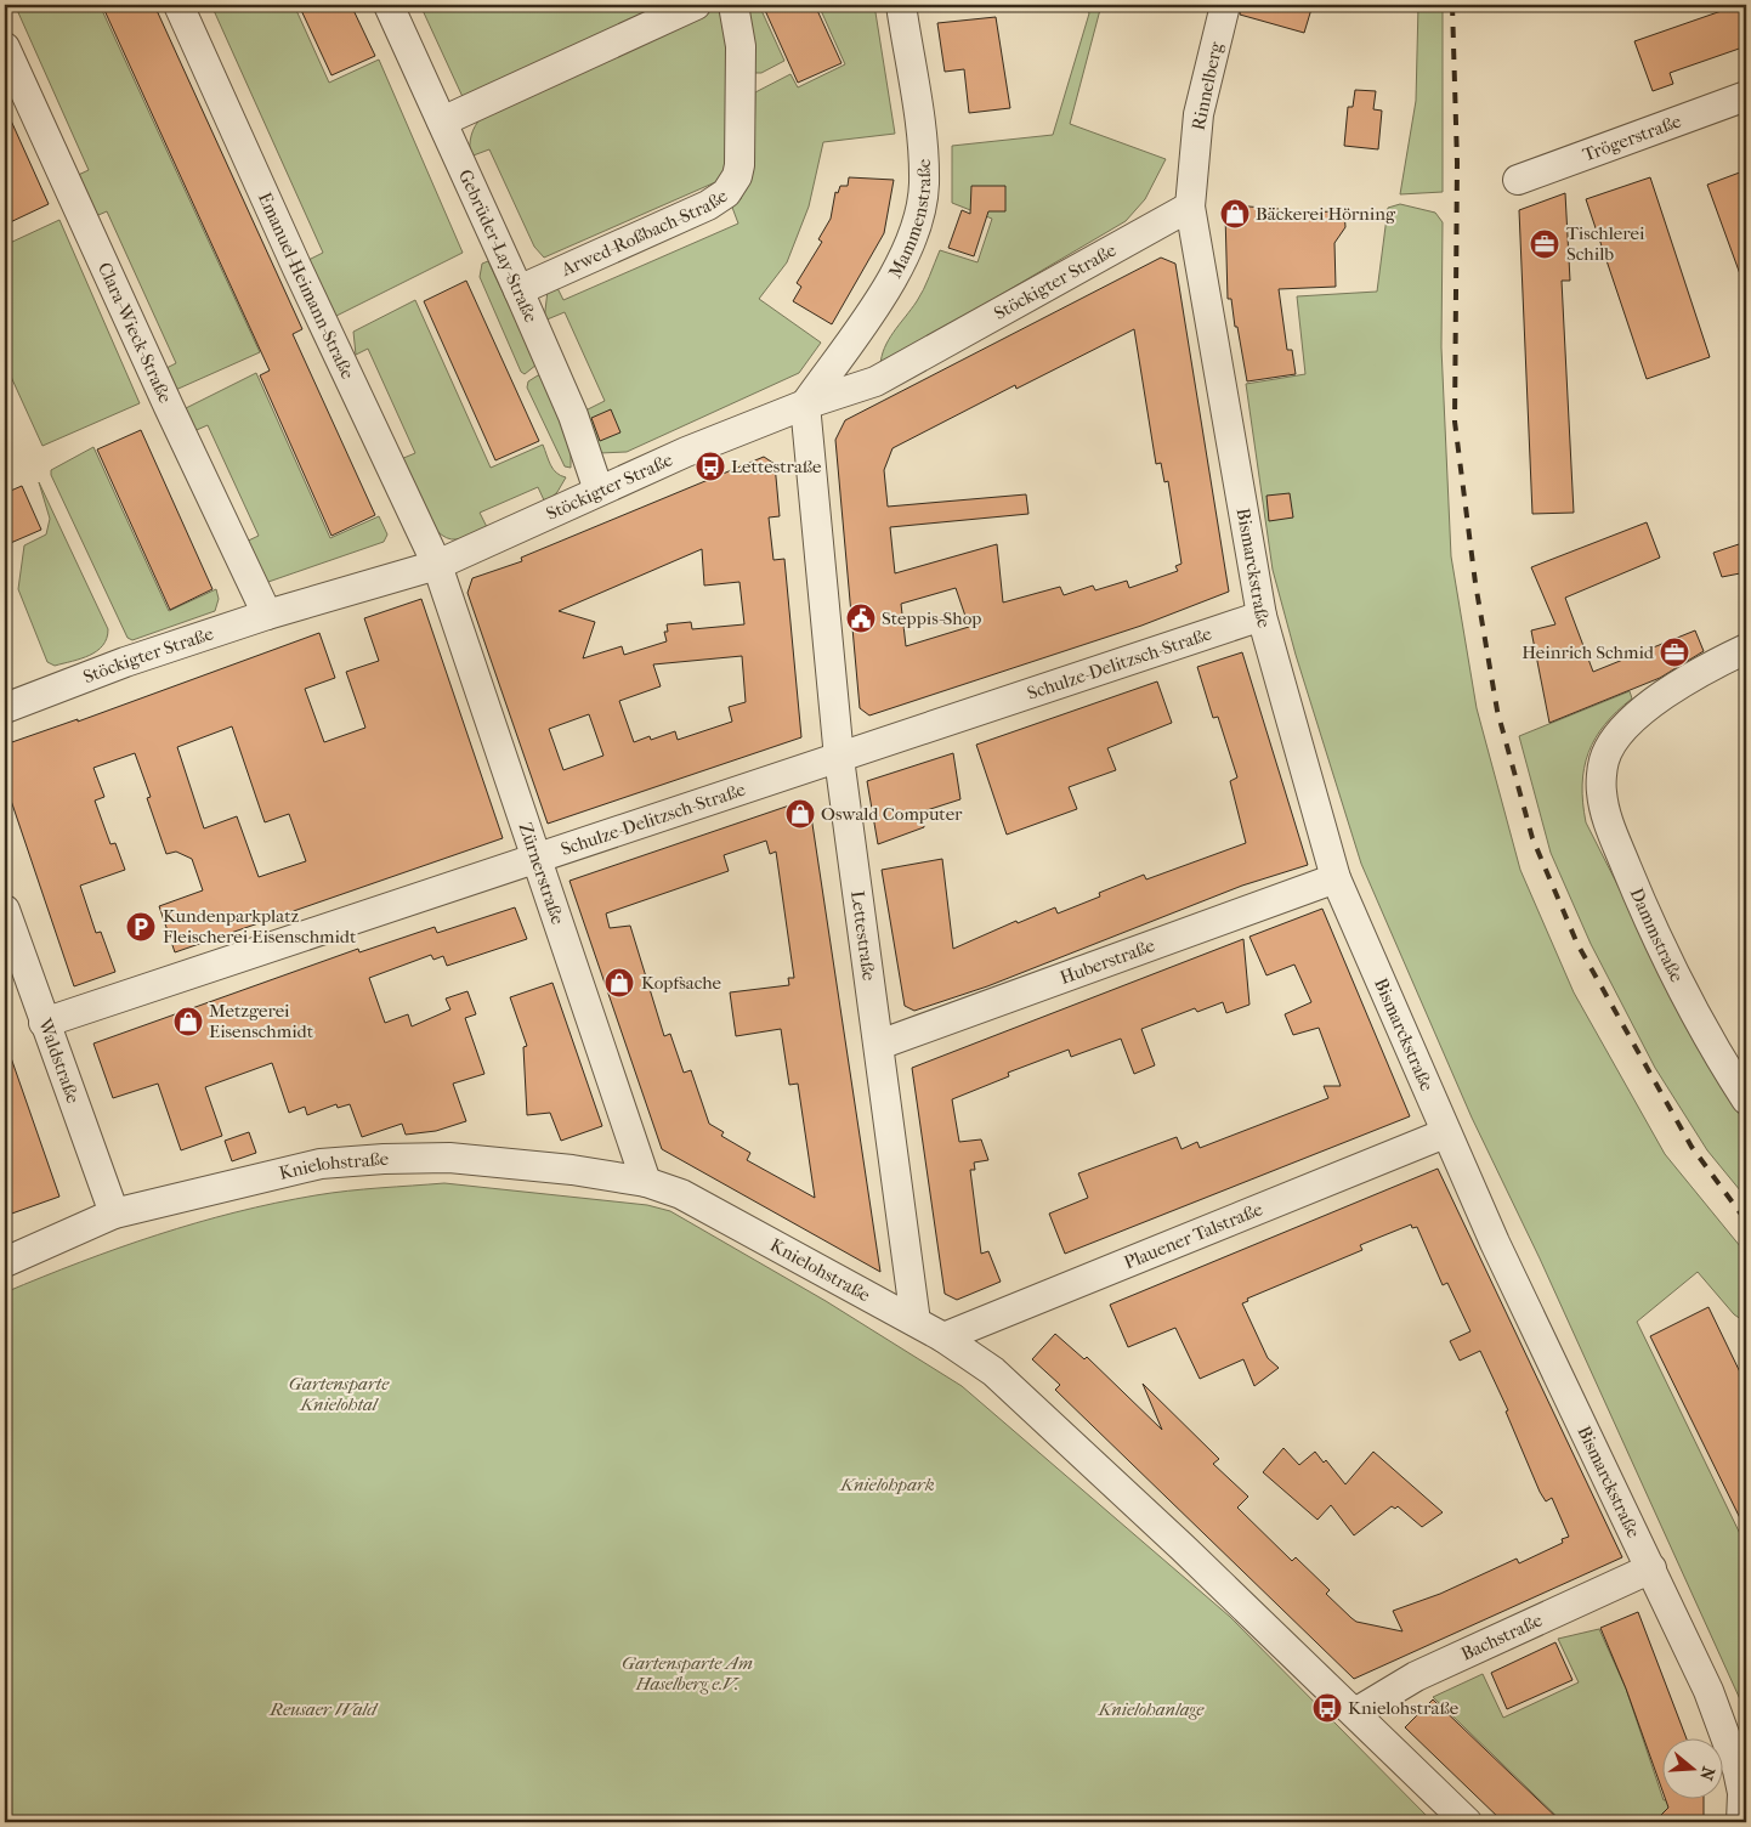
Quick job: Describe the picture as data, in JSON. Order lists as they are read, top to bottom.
{
  "streets": {
    "street": [
      "Rinnelberg",
      "Trögerstraße",
      "Mammenstraße",
      "Arwed-Roßbach-Straße",
      "Gebrüder-Lay-Straße",
      "Stöckigter Straße",
      "Emanuel-Heimann-Straße",
      "Clara-Wieck-Straße",
      "Bismarckstraße",
      "Schulze-Delitzsch-Straße",
      "Zürnerstraße",
      "Dammstraße",
      "Lettestraße",
      "Huberstraße",
      "Waldstraße",
      "Knielohstraße",
      "Plauener Talstraße",
      "Bachstraße"
    ]
  },
  "crossings": [
    ["Rinnelberg", "Stöckigter Straße"],
    ["Rinnelberg", "Bismarckstraße"],
    ["Mammenstraße", "Stöckigter Straße"],
    ["Mammenstraße", "Lettestraße"],
    ["Arwed-Roßbach-Straße", "Gebrüder-Lay-Straße"],
    ["Gebrüder-Lay-Straße", "Stöckigter Straße"],
    ["Stöckigter Straße", "Emanuel-Heimann-Straße"],
    ["Stöckigter Straße", "Clara-Wieck-Straße"],
    ["Stöckigter Straße", "Bismarckstraße"],
    ["Stöckigter Straße", "Zürnerstraße"],
    ["Stöckigter Straße", "Lettestraße"],
    ["Emanuel-Heimann-Straße", "Zürnerstraße"],
    ["Bismarckstraße", "Schulze-Delitzsch-Straße"],
    ["Bismarckstraße", "Huberstraße"],
    ["Bismarckstraße", "Plauener Talstraße"],
    ["Bismarckstraße", "Bachstraße"],
    ["Schulze-Delitzsch-Straße", "Zürnerstraße"],
    ["Schulze-Delitzsch-Straße", "Lettestraße"],
    ["Schulze-Delitzsch-Straße", "Waldstraße"],
    ["Zürnerstraße", "Knielohstraße"],
    ["Lettestraße", "Huberstraße"],
    ["Lettestraße", "Knielohstraße"],
    ["Waldstraße", "Knielohstraße"],
    ["Knielohstraße", "Plauener Talstraße"],
    ["Knielohstraße", "Bachstraße"]
  ],
  "parks": [
    "Gartensparte Knielohtal",
    "Knielohpark",
    "Gartensparte Am Haselberg e.V.",
    "Reusaer Wald",
    "Knielohanlage"
  ],
  "places": {
    "shop": [
      "Bäckerei Hörning",
      "Oswald Computer",
      "Kopfsache",
      "Metzgerei Eisenschmidt"
    ],
    "office": ["Tischlerei Schilb", "Heinrich Schmid"],
    "bus stop": ["Lettestraße", "Knielohstraße"],
    "public building": ["Steppis-Shop"],
    "parking": ["Kundenparkplatz Fleischerei Eisenschmidt"]
  },
  "north": "right"
}
